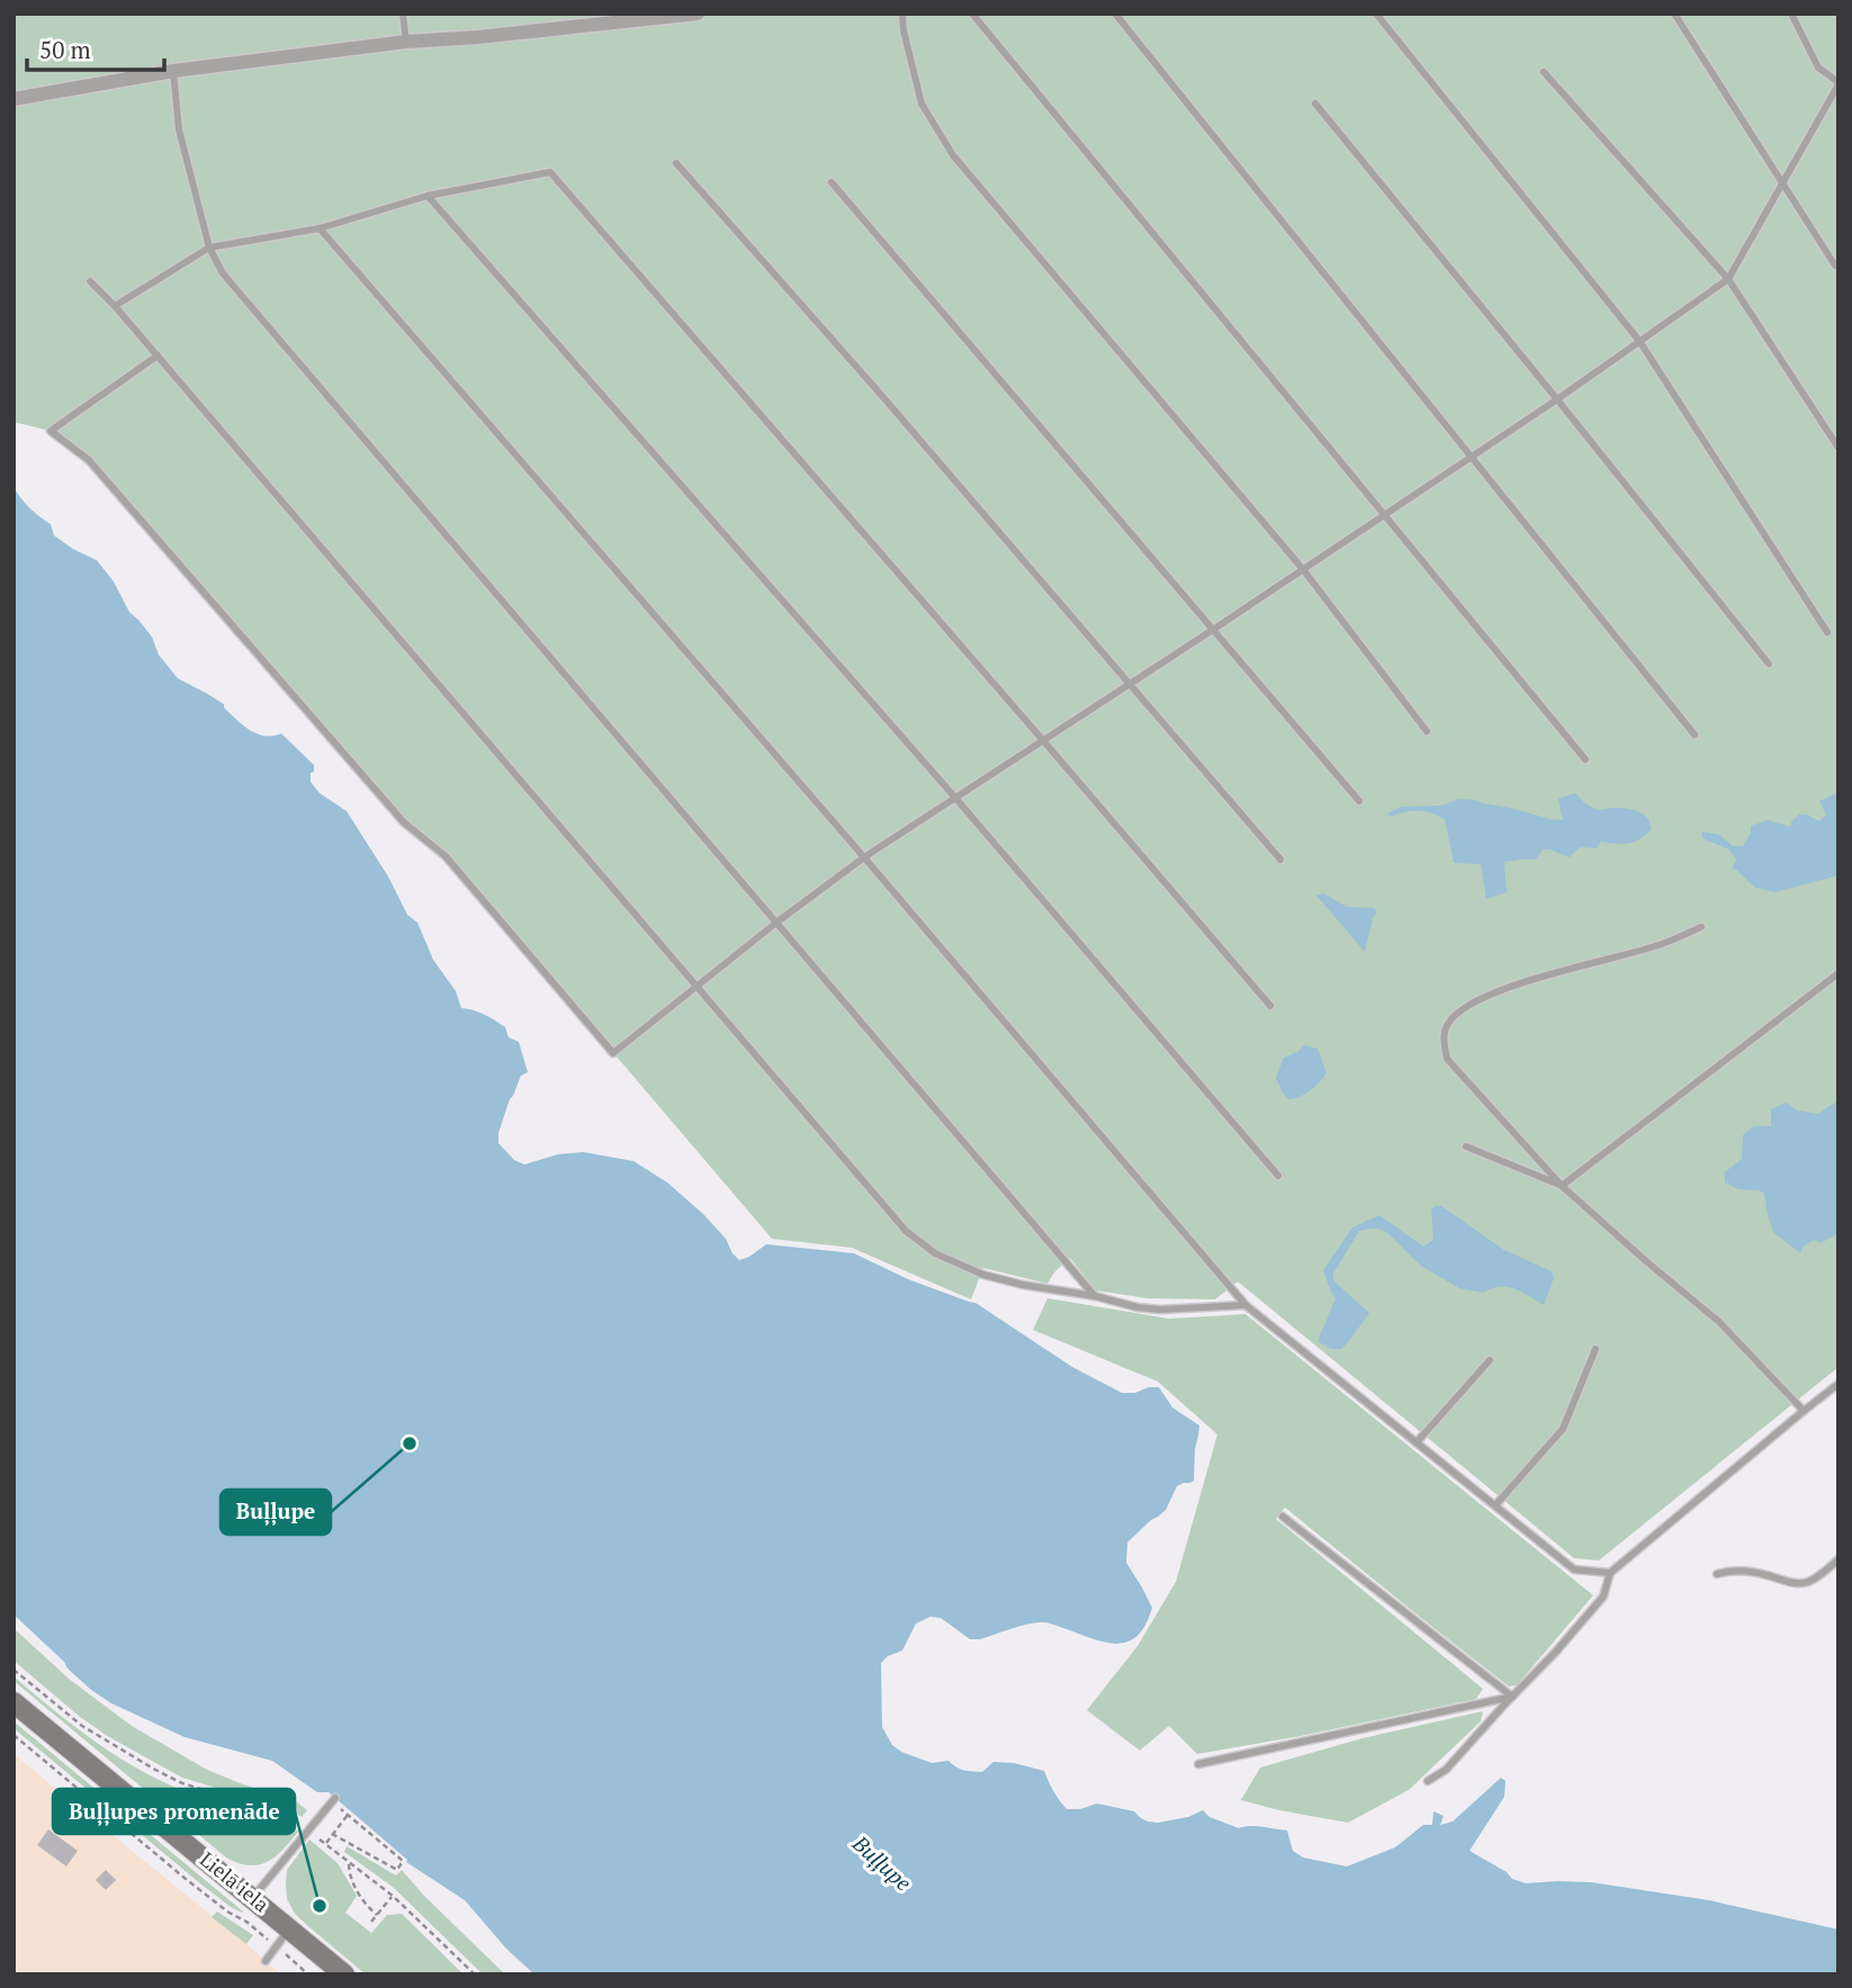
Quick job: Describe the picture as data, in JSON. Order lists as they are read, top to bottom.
{
  "streets": {
    "main road": ["Lielā iela"]
  },
  "water": ["Buļļupe"],
  "places": ["Buļļupe", "Buļļupes promenāde"],
  "scale_bar": "50 m"
}
